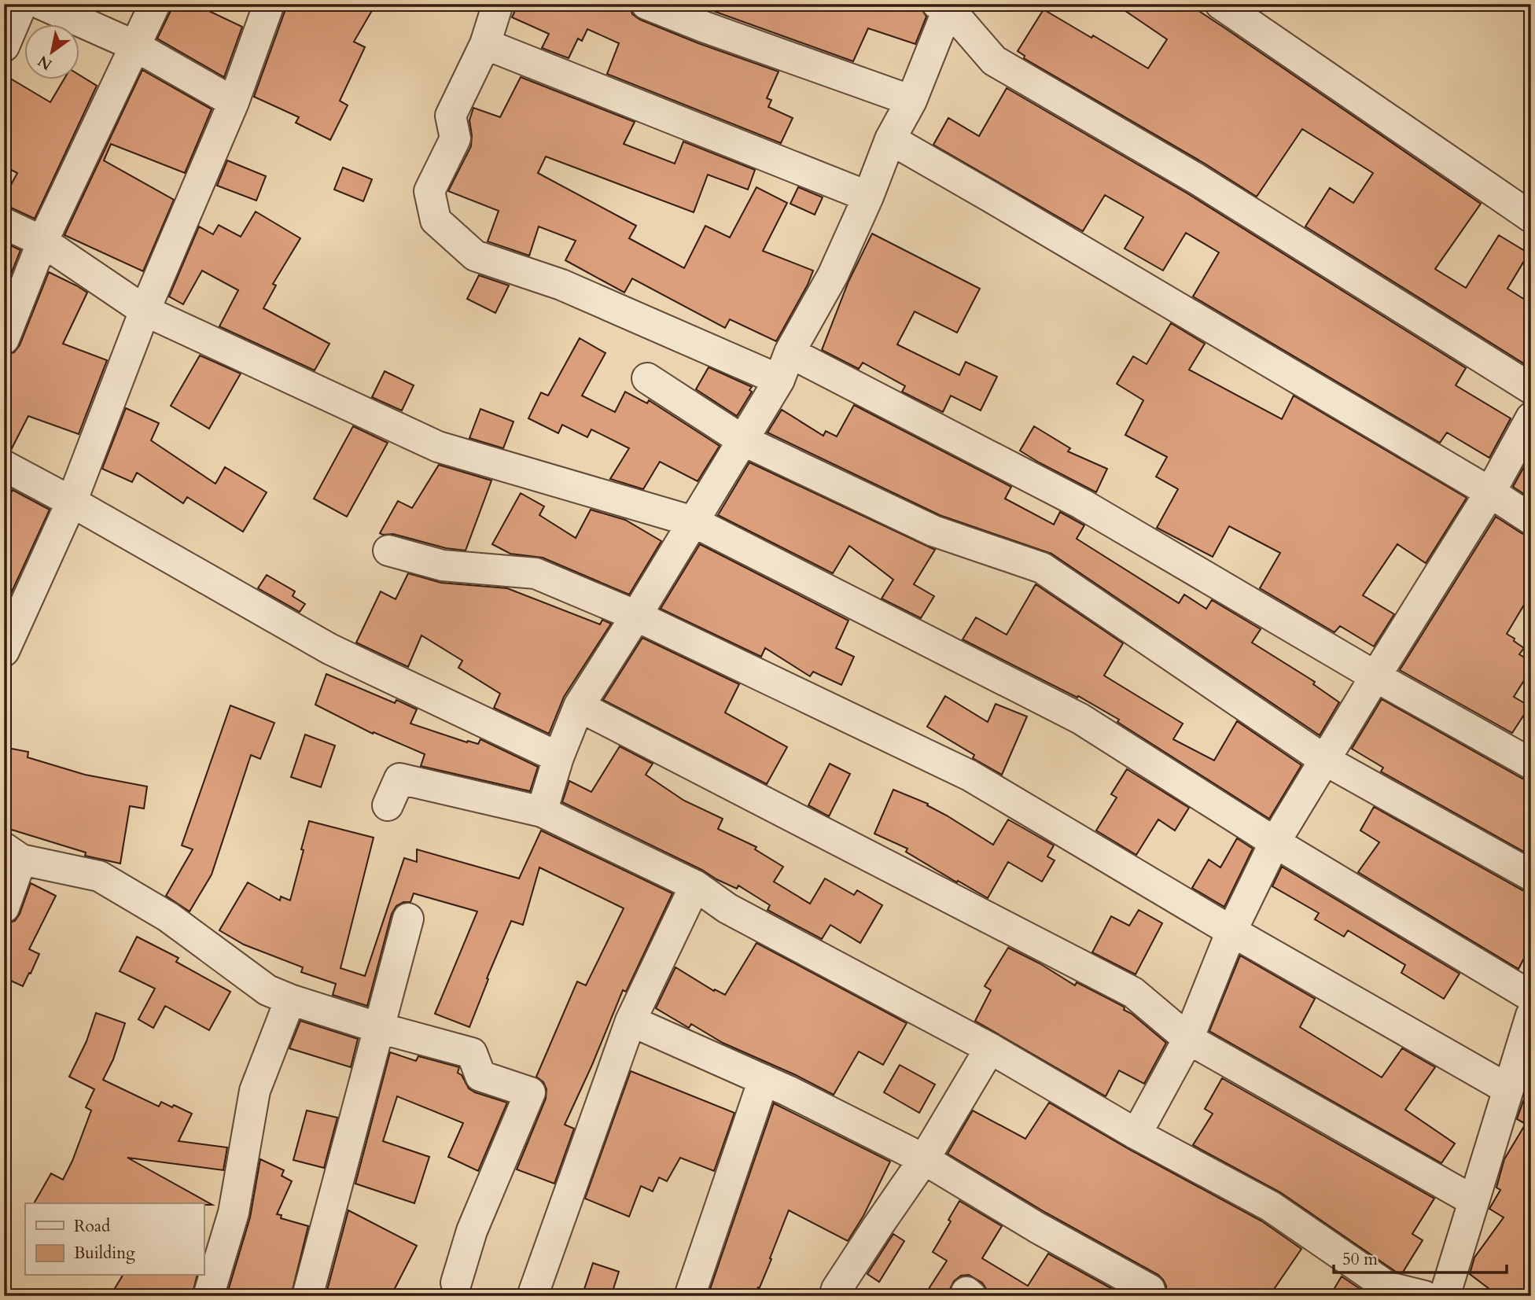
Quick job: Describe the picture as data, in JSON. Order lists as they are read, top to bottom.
{
  "legend": ["Road", "Building"],
  "scale_bar": "50 m",
  "north": "bottom left"
}
